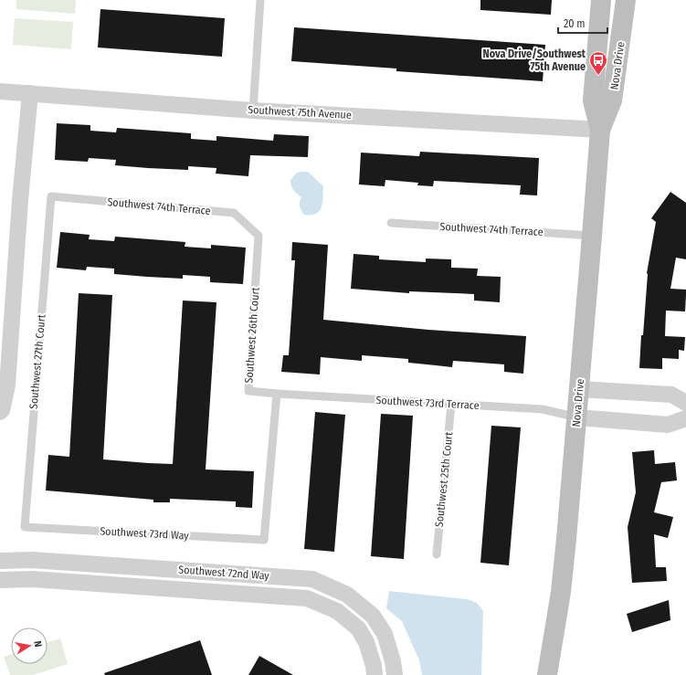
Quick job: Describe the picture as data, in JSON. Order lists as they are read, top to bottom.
{
  "streets": {
    "street": ["Nova Drive", "Southwest 75th Avenue", "Southwest 72nd Way"],
    "lane": [
      "Southwest 74th Terrace",
      "Southwest 26th Court",
      "Southwest 27th Court",
      "Southwest 73rd Terrace",
      "Southwest 25th Court",
      "Southwest 73rd Way"
    ]
  },
  "crossings": [
    ["Nova Drive", "Southwest 75th Avenue"],
    ["Nova Drive", "Southwest 74th Terrace"],
    ["Nova Drive", "Southwest 73rd Terrace"],
    ["Southwest 74th Terrace", "Southwest 26th Court"],
    ["Southwest 74th Terrace", "Southwest 27th Court"],
    ["Southwest 26th Court", "Southwest 73rd Terrace"],
    ["Southwest 26th Court", "Southwest 73rd Way"],
    ["Southwest 27th Court", "Southwest 73rd Way"],
    ["Southwest 73rd Terrace", "Southwest 25th Court"],
    ["Southwest 73rd Terrace", "Southwest 73rd Way"]
  ],
  "places": {
    "bus stop": ["Nova Drive/Southwest 75th Avenue"]
  },
  "scale_bar": "20 m",
  "north": "right"
}
